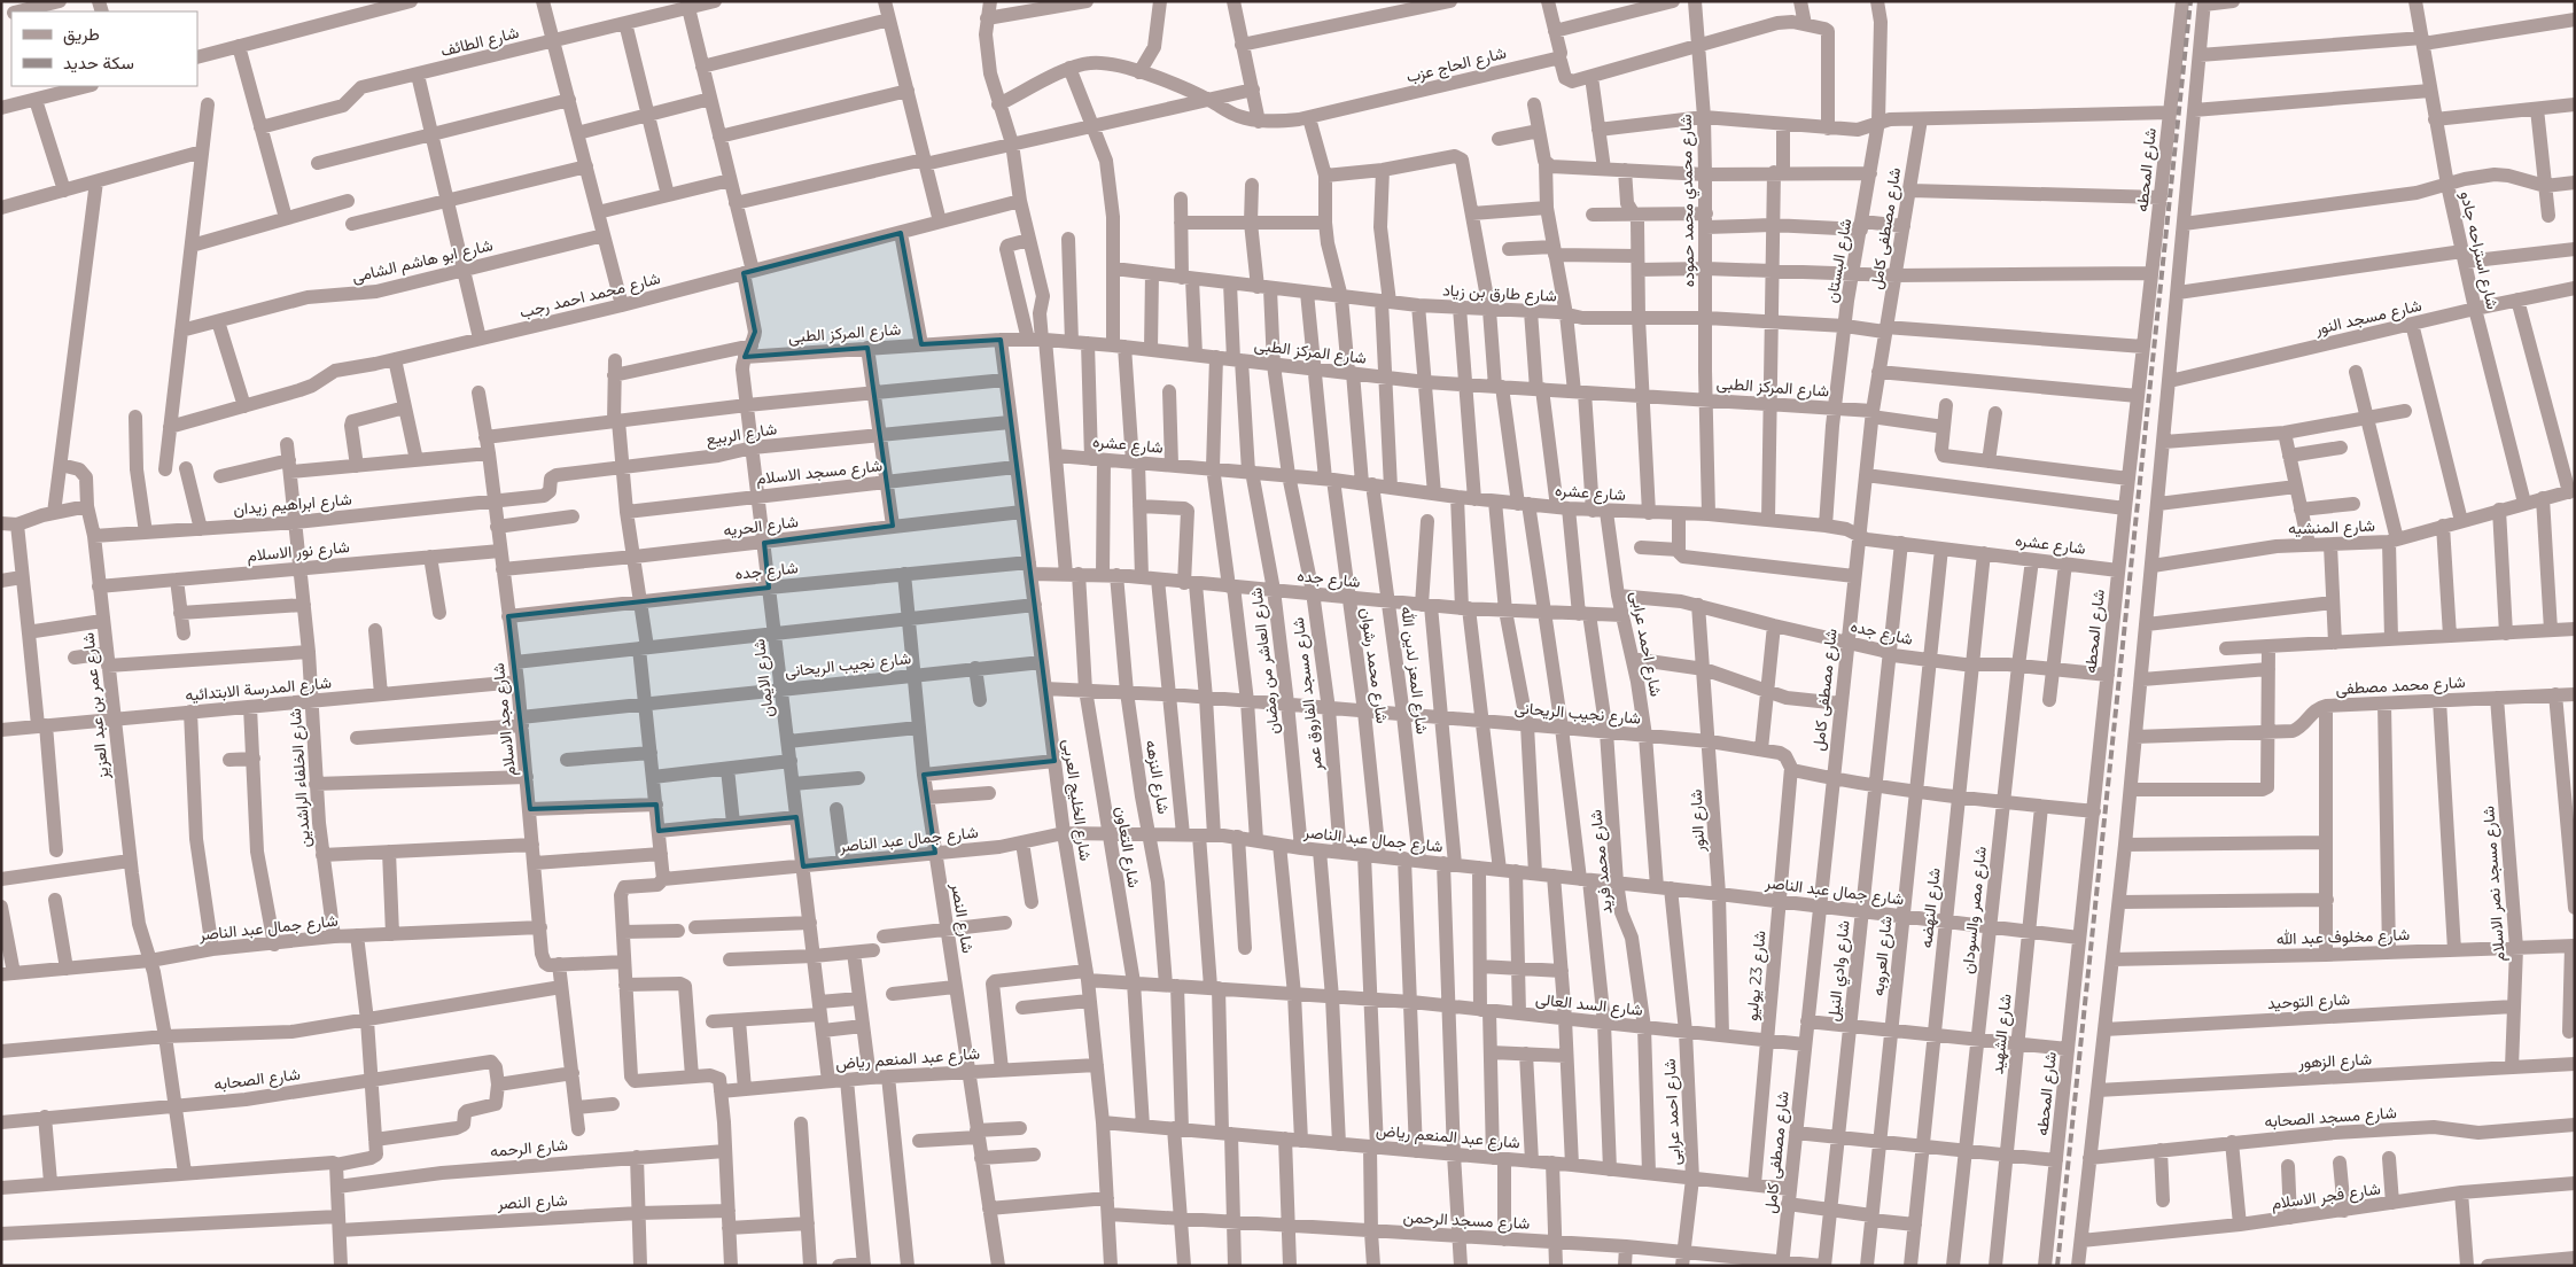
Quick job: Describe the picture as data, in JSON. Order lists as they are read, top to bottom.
{
  "streets": {
    "street": [
      "شارع الطائف",
      "شارع الحاج عزب",
      "شارع المحطه",
      "شارع محمدي محمد حموده",
      "شارع مصطفى كامل",
      "شارع استراحه جادو",
      "شارع ابو هاشم الشامى",
      "شارع البستان",
      "شارع طارق بن زياد",
      "شارع محمد احمد رجب",
      "شارع مسجد النور",
      "شارع المركز الطبى",
      "شارع الربيع",
      "شارع عشره",
      "شارع مسجد الاسلام",
      "شارع ابراهيم زيدان",
      "شارع الحريه",
      "شارع المنشيه",
      "شارع نور الاسلام",
      "شارع جده",
      "شارع احمد عرابى",
      "شارع العاشر من رمضان",
      "شارع نجيب الريحانى",
      "شارع محمد رشوان",
      "شارع المعز لدين الله",
      "شارع الايمان",
      "شارع محمد مصطفى",
      "شارع المدرسة الابتدائيه",
      "شارع مسجد الفاروق عمر",
      "شارع عمر بن عبد العزيز",
      "شارع مجد الاسلام",
      "شارع النزهه",
      "شارع الخلفاء الراشدين",
      "شارع الخليج العربى",
      "شارع النور",
      "شارع جمال عبد الناصر",
      "شارع التعاون",
      "شارع محمد فريد",
      "شارع مسجد نصر الاسلام",
      "شارع النهضه",
      "شارع مصر والسودان",
      "شارع النصر",
      "شارع مخلوف عبد الله",
      "شارع العروبه",
      "شارع وادي النيل",
      "شارع 23 يوليو",
      "شارع التوحيد",
      "شارع السد العالى",
      "شارع الشهيد",
      "شارع عبد المنعم رياض",
      "شارع الزهور",
      "شارع الصحابه",
      "شارع مسجد الصحابه",
      "شارع الرحمه",
      "شارع فجر الاسلام",
      "شارع مسجد الرحمن"
    ]
  },
  "crossings": [
    ["شارع الطائف", "شارع الايمان"],
    ["شارع الحاج عزب", "شارع المعز لدين الله"],
    ["شارع المحطه", "شارع طارق بن زياد"],
    ["شارع المحطه", "شارع عشره"],
    ["شارع المحطه", "شارع جده"],
    ["شارع المحطه", "شارع نجيب الريحانى"],
    ["شارع المحطه", "شارع جمال عبد الناصر"],
    ["شارع محمدي محمد حموده", "شارع طارق بن زياد"],
    ["شارع محمدي محمد حموده", "شارع المركز الطبى"],
    ["شارع محمدي محمد حموده", "شارع عشره"],
    ["شارع مصطفى كامل", "شارع طارق بن زياد"],
    ["شارع مصطفى كامل", "شارع المركز الطبى"],
    ["شارع مصطفى كامل", "شارع عشره"],
    ["شارع مصطفى كامل", "شارع جده"],
    ["شارع مصطفى كامل", "شارع نجيب الريحانى"],
    ["شارع مصطفى كامل", "شارع جمال عبد الناصر"],
    ["شارع مصطفى كامل", "شارع السد العالى"],
    ["شارع مصطفى كامل", "شارع عبد المنعم رياض"],
    ["شارع مصطفى كامل", "شارع مسجد الرحمن"],
    ["شارع استراحه جادو", "شارع مسجد النور"],
    ["شارع استراحه جادو", "شارع المنشيه"],
    ["شارع البستان", "شارع طارق بن زياد"],
    ["شارع البستان", "شارع المركز الطبى"],
    ["شارع البستان", "شارع عشره"],
    ["شارع طارق بن زياد", "شارع احمد عرابى"],
    ["شارع طارق بن زياد", "شارع العاشر من رمضان"],
    ["شارع طارق بن زياد", "شارع محمد رشوان"],
    ["شارع طارق بن زياد", "شارع المعز لدين الله"],
    ["شارع طارق بن زياد", "شارع مسجد الفاروق عمر"],
    ["شارع طارق بن زياد", "شارع محمد فريد"],
    ["شارع محمد احمد رجب", "شارع الايمان"],
    ["شارع المركز الطبى", "شارع احمد عرابى"],
    ["شارع المركز الطبى", "شارع العاشر من رمضان"],
    ["شارع المركز الطبى", "شارع محمد رشوان"],
    ["شارع المركز الطبى", "شارع المعز لدين الله"],
    ["شارع المركز الطبى", "شارع الايمان"],
    ["شارع المركز الطبى", "شارع مسجد الفاروق عمر"],
    ["شارع المركز الطبى", "شارع النزهه"],
    ["شارع المركز الطبى", "شارع الخليج العربى"],
    ["شارع المركز الطبى", "شارع التعاون"],
    ["شارع المركز الطبى", "شارع محمد فريد"],
    ["شارع الربيع", "شارع ابراهيم زيدان"],
    ["شارع الربيع", "شارع الايمان"],
    ["شارع الربيع", "شارع مجد الاسلام"],
    ["شارع الربيع", "شارع الخليج العربى"],
    ["شارع عشره", "شارع احمد عرابى"],
    ["شارع عشره", "شارع العاشر من رمضان"],
    ["شارع عشره", "شارع محمد رشوان"],
    ["شارع عشره", "شارع المعز لدين الله"],
    ["شارع عشره", "شارع مسجد الفاروق عمر"],
    ["شارع عشره", "شارع النزهه"],
    ["شارع عشره", "شارع التعاون"],
    ["شارع عشره", "شارع محمد فريد"],
    ["شارع عشره", "شارع النهضه"],
    ["شارع عشره", "شارع مصر والسودان"],
    ["شارع عشره", "شارع العروبه"],
    ["شارع عشره", "شارع وادي النيل"],
    ["شارع مسجد الاسلام", "شارع الايمان"],
    ["شارع مسجد الاسلام", "شارع الخليج العربى"],
    ["شارع ابراهيم زيدان", "شارع عمر بن عبد العزيز"],
    ["شارع ابراهيم زيدان", "شارع مجد الاسلام"],
    ["شارع ابراهيم زيدان", "شارع الخلفاء الراشدين"],
    ["شارع الحريه", "شارع الايمان"],
    ["شارع الحريه", "شارع مجد الاسلام"],
    ["شارع الحريه", "شارع الخليج العربى"],
    ["شارع نور الاسلام", "شارع عمر بن عبد العزيز"],
    ["شارع نور الاسلام", "شارع مجد الاسلام"],
    ["شارع نور الاسلام", "شارع الخلفاء الراشدين"],
    ["شارع جده", "شارع احمد عرابى"],
    ["شارع جده", "شارع العاشر من رمضان"],
    ["شارع جده", "شارع محمد رشوان"],
    ["شارع جده", "شارع المعز لدين الله"],
    ["شارع جده", "شارع الايمان"],
    ["شارع جده", "شارع مسجد الفاروق عمر"],
    ["شارع جده", "شارع مجد الاسلام"],
    ["شارع جده", "شارع النزهه"],
    ["شارع جده", "شارع الخليج العربى"],
    ["شارع جده", "شارع النور"],
    ["شارع جده", "شارع التعاون"],
    ["شارع جده", "شارع محمد فريد"],
    ["شارع جده", "شارع النهضه"],
    ["شارع جده", "شارع مصر والسودان"],
    ["شارع جده", "شارع النصر"],
    ["شارع جده", "شارع العروبه"],
    ["شارع جده", "شارع وادي النيل"],
    ["شارع احمد عرابى", "شارع نجيب الريحانى"],
    ["شارع احمد عرابى", "شارع جمال عبد الناصر"],
    ["شارع احمد عرابى", "شارع السد العالى"],
    ["شارع احمد عرابى", "شارع عبد المنعم رياض"],
    ["شارع احمد عرابى", "شارع مسجد الرحمن"],
    ["شارع العاشر من رمضان", "شارع نجيب الريحانى"],
    ["شارع العاشر من رمضان", "شارع جمال عبد الناصر"],
    ["شارع نجيب الريحانى", "شارع محمد رشوان"],
    ["شارع نجيب الريحانى", "شارع المعز لدين الله"],
    ["شارع نجيب الريحانى", "شارع الايمان"],
    ["شارع نجيب الريحانى", "شارع مسجد الفاروق عمر"],
    ["شارع نجيب الريحانى", "شارع مجد الاسلام"],
    ["شارع نجيب الريحانى", "شارع النزهه"],
    ["شارع نجيب الريحانى", "شارع الخليج العربى"],
    ["شارع نجيب الريحانى", "شارع النور"],
    ["شارع نجيب الريحانى", "شارع التعاون"],
    ["شارع نجيب الريحانى", "شارع محمد فريد"],
    ["شارع نجيب الريحانى", "شارع النهضه"],
    ["شارع نجيب الريحانى", "شارع مصر والسودان"],
    ["شارع نجيب الريحانى", "شارع النصر"],
    ["شارع نجيب الريحانى", "شارع العروبه"],
    ["شارع نجيب الريحانى", "شارع وادي النيل"],
    ["شارع نجيب الريحانى", "شارع 23 يوليو"],
    ["شارع نجيب الريحانى", "شارع الشهيد"],
    ["شارع محمد رشوان", "شارع جمال عبد الناصر"],
    ["شارع المعز لدين الله", "شارع جمال عبد الناصر"],
    ["شارع المعز لدين الله", "شارع السد العالى"],
    ["شارع المعز لدين الله", "شارع عبد المنعم رياض"],
    ["شارع الايمان", "شارع جمال عبد الناصر"],
    ["شارع الايمان", "شارع عبد المنعم رياض"],
    ["شارع محمد مصطفى", "شارع مسجد نصر الاسلام"],
    ["شارع المدرسة الابتدائيه", "شارع عمر بن عبد العزيز"],
    ["شارع المدرسة الابتدائيه", "شارع مجد الاسلام"],
    ["شارع المدرسة الابتدائيه", "شارع الخلفاء الراشدين"],
    ["شارع مسجد الفاروق عمر", "شارع جمال عبد الناصر"],
    ["شارع عمر بن عبد العزيز", "شارع جمال عبد الناصر"],
    ["شارع عمر بن عبد العزيز", "شارع الصحابه"],
    ["شارع مجد الاسلام", "شارع جمال عبد الناصر"],
    ["شارع النزهه", "شارع جمال عبد الناصر"],
    ["شارع النزهه", "شارع السد العالى"],
    ["شارع النزهه", "شارع عبد المنعم رياض"],
    ["شارع النزهه", "شارع مسجد الرحمن"],
    ["شارع الخلفاء الراشدين", "شارع جمال عبد الناصر"],
    ["شارع الخليج العربى", "شارع جمال عبد الناصر"],
    ["شارع الخليج العربى", "شارع السد العالى"],
    ["شارع الخليج العربى", "شارع عبد المنعم رياض"],
    ["شارع الخليج العربى", "شارع مسجد الرحمن"],
    ["شارع النور", "شارع جمال عبد الناصر"],
    ["شارع النور", "شارع السد العالى"],
    ["شارع جمال عبد الناصر", "شارع التعاون"],
    ["شارع جمال عبد الناصر", "شارع محمد فريد"],
    ["شارع جمال عبد الناصر", "شارع النهضه"],
    ["شارع جمال عبد الناصر", "شارع مصر والسودان"],
    ["شارع جمال عبد الناصر", "شارع النصر"],
    ["شارع جمال عبد الناصر", "شارع العروبه"],
    ["شارع جمال عبد الناصر", "شارع وادي النيل"],
    ["شارع جمال عبد الناصر", "شارع 23 يوليو"],
    ["شارع جمال عبد الناصر", "شارع الشهيد"],
    ["شارع التعاون", "شارع السد العالى"],
    ["شارع التعاون", "شارع عبد المنعم رياض"],
    ["شارع محمد فريد", "شارع السد العالى"],
    ["شارع محمد فريد", "شارع عبد المنعم رياض"],
    ["شارع مسجد نصر الاسلام", "شارع مخلوف عبد الله"],
    ["شارع مسجد نصر الاسلام", "شارع التوحيد"],
    ["شارع مسجد نصر الاسلام", "شارع الزهور"],
    ["شارع النصر", "شارع عبد المنعم رياض"],
    ["شارع وادي النيل", "شارع مسجد الرحمن"],
    ["شارع 23 يوليو", "شارع السد العالى"],
    ["شارع 23 يوليو", "شارع عبد المنعم رياض"],
    ["شارع السد العالى", "شارع عبد المنعم رياض"]
  ],
  "legend": ["طريق", "سكة حديد"]
}
